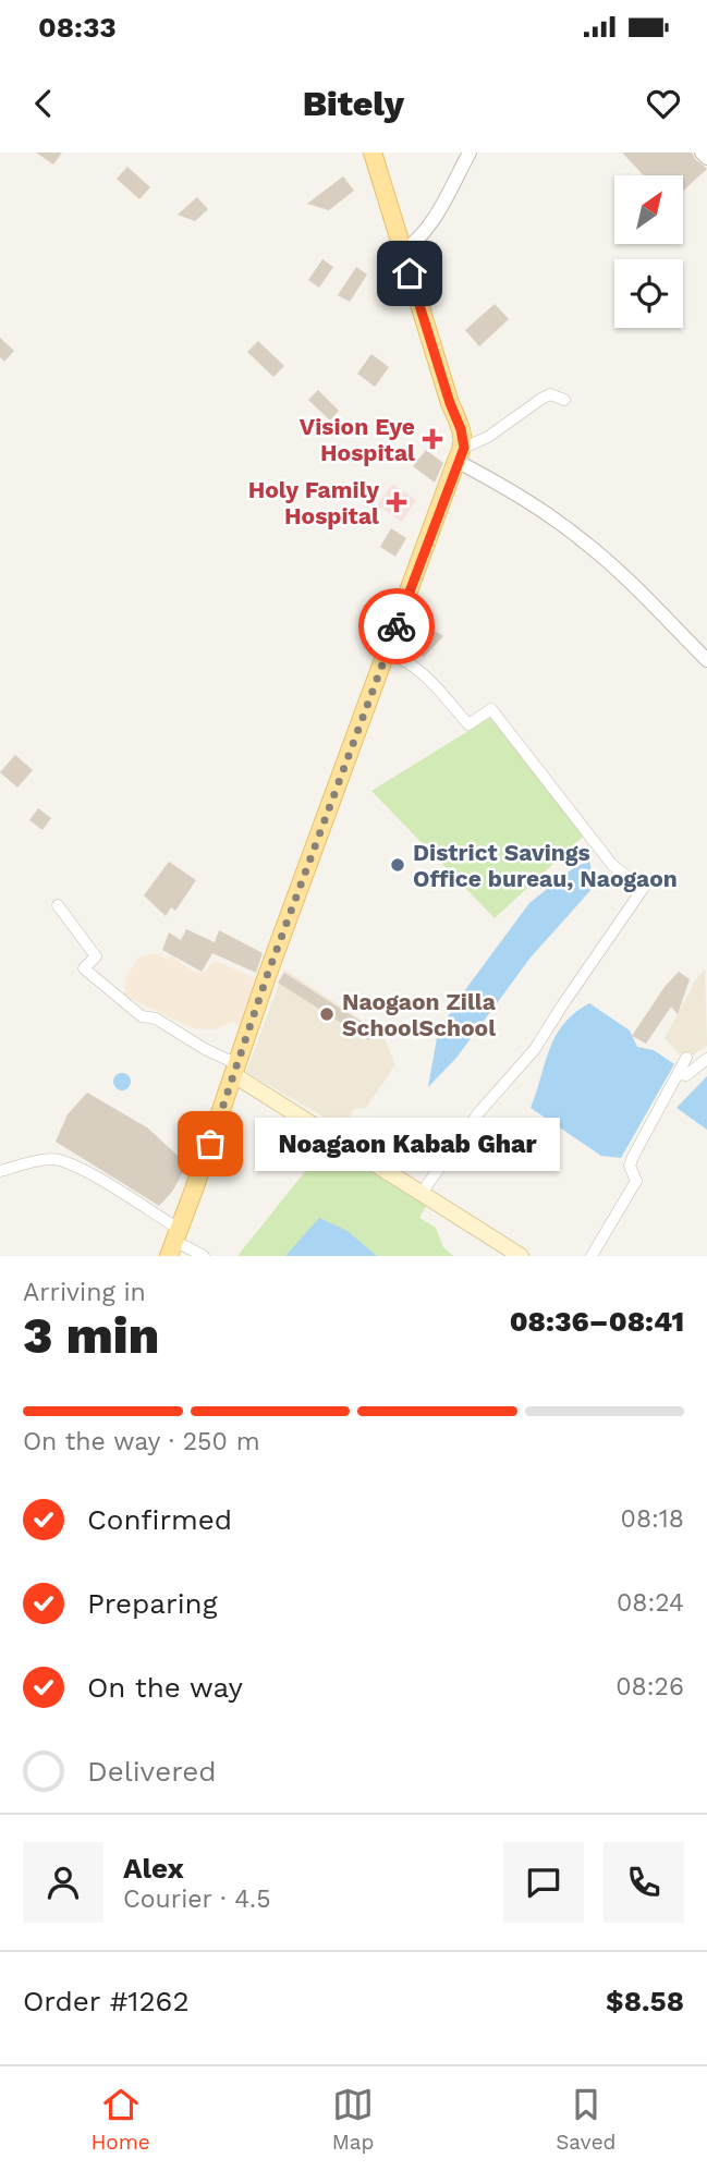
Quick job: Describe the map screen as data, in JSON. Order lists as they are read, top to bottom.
{
  "places": {
    "health": ["Vision Eye Hospital", "Holy Family Hospital"],
    "other": ["District Savings Office bureau, Naogaon", "Naogaon Zilla SchoolSchool", "Noagaon Kabab Ghar"]
  },
  "north": "top right",
  "page": {
    "status": "08:33",
    "header": "Bitely",
    "bubble": "Noagaon Kabab Ghar",
    "heading": ["3 min", "Arriving in", "08:36–08:41"],
    "panel": [
      "Alex",
      "Courier · 4.5",
      "Order #1262",
      "$8.58"
    ],
    "bar": "On the way · 250 m",
    "list": [
      ["Confirmed", "08:18"],
      ["Preparing", "08:24"],
      ["On the way", "08:26"],
      "Delivered"
    ],
    "tabs": ["Home", "Map", "Saved"]
  }
}
